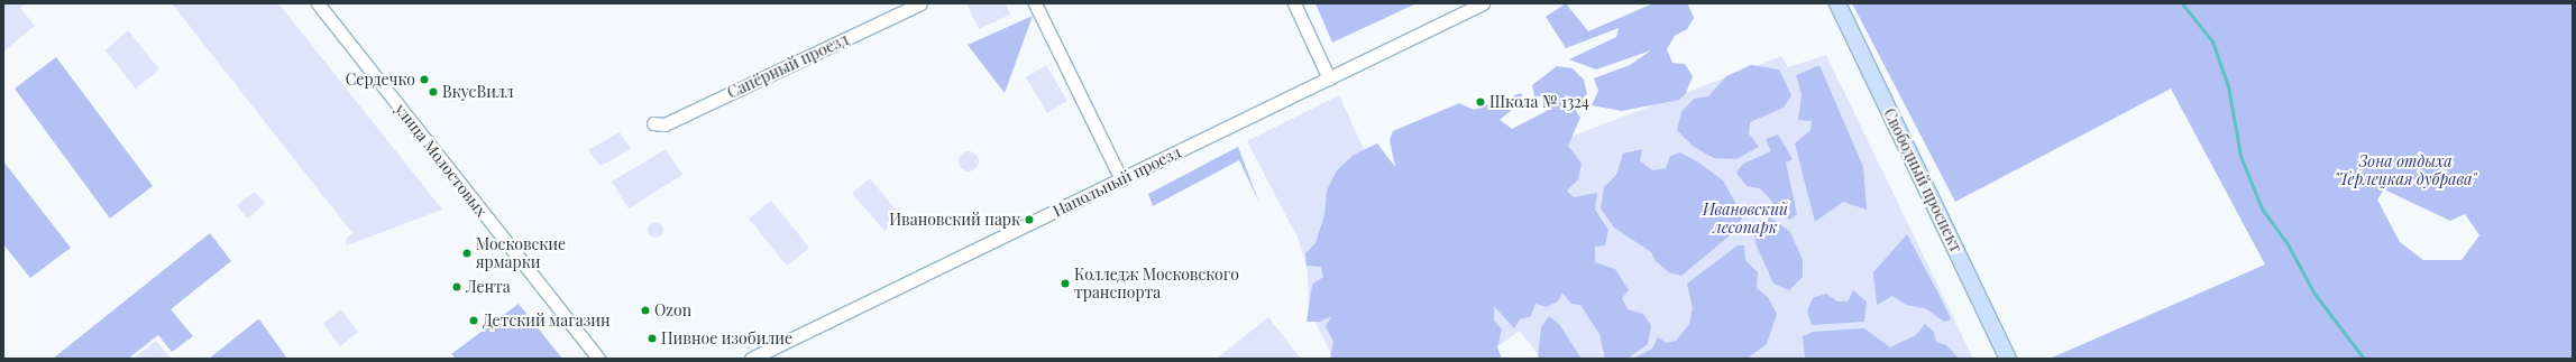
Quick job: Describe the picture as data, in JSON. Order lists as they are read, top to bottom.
{
  "streets": {
    "main road": ["Свободный проспект"],
    "street": ["Сапёрный проезд", "улица Молостовых", "Напольный проезд"]
  },
  "parks": ["Зона отдыха \"Терлецкая дубрава\"", "Ивановский лесопарк"],
  "places": [
    "Сердечко",
    "ВкусВилл",
    "Школа № 1324",
    "Ивановский парк",
    "Московские ярмарки",
    "Колледж Московского транспорта",
    "Лента",
    "Ozon",
    "Детский магазин",
    "Пивное изобилие"
  ]
}
